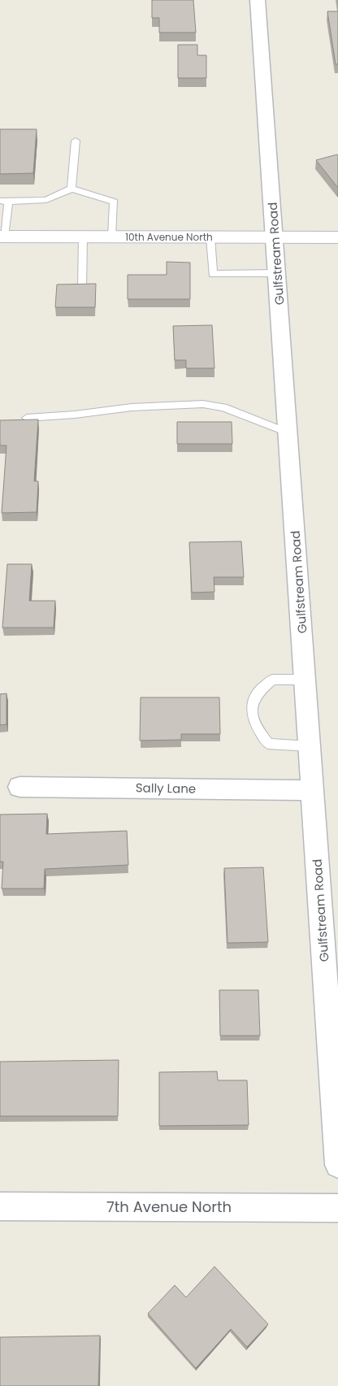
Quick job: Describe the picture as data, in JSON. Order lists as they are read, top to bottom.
{
  "streets": {
    "street": [
      "10th Avenue North",
      "Gulfstream Road",
      "Sally Lane",
      "7th Avenue North"
    ]
  },
  "crossings": [
    ["10th Avenue North", "Gulfstream Road"],
    ["Gulfstream Road", "Sally Lane"]
  ]
}
